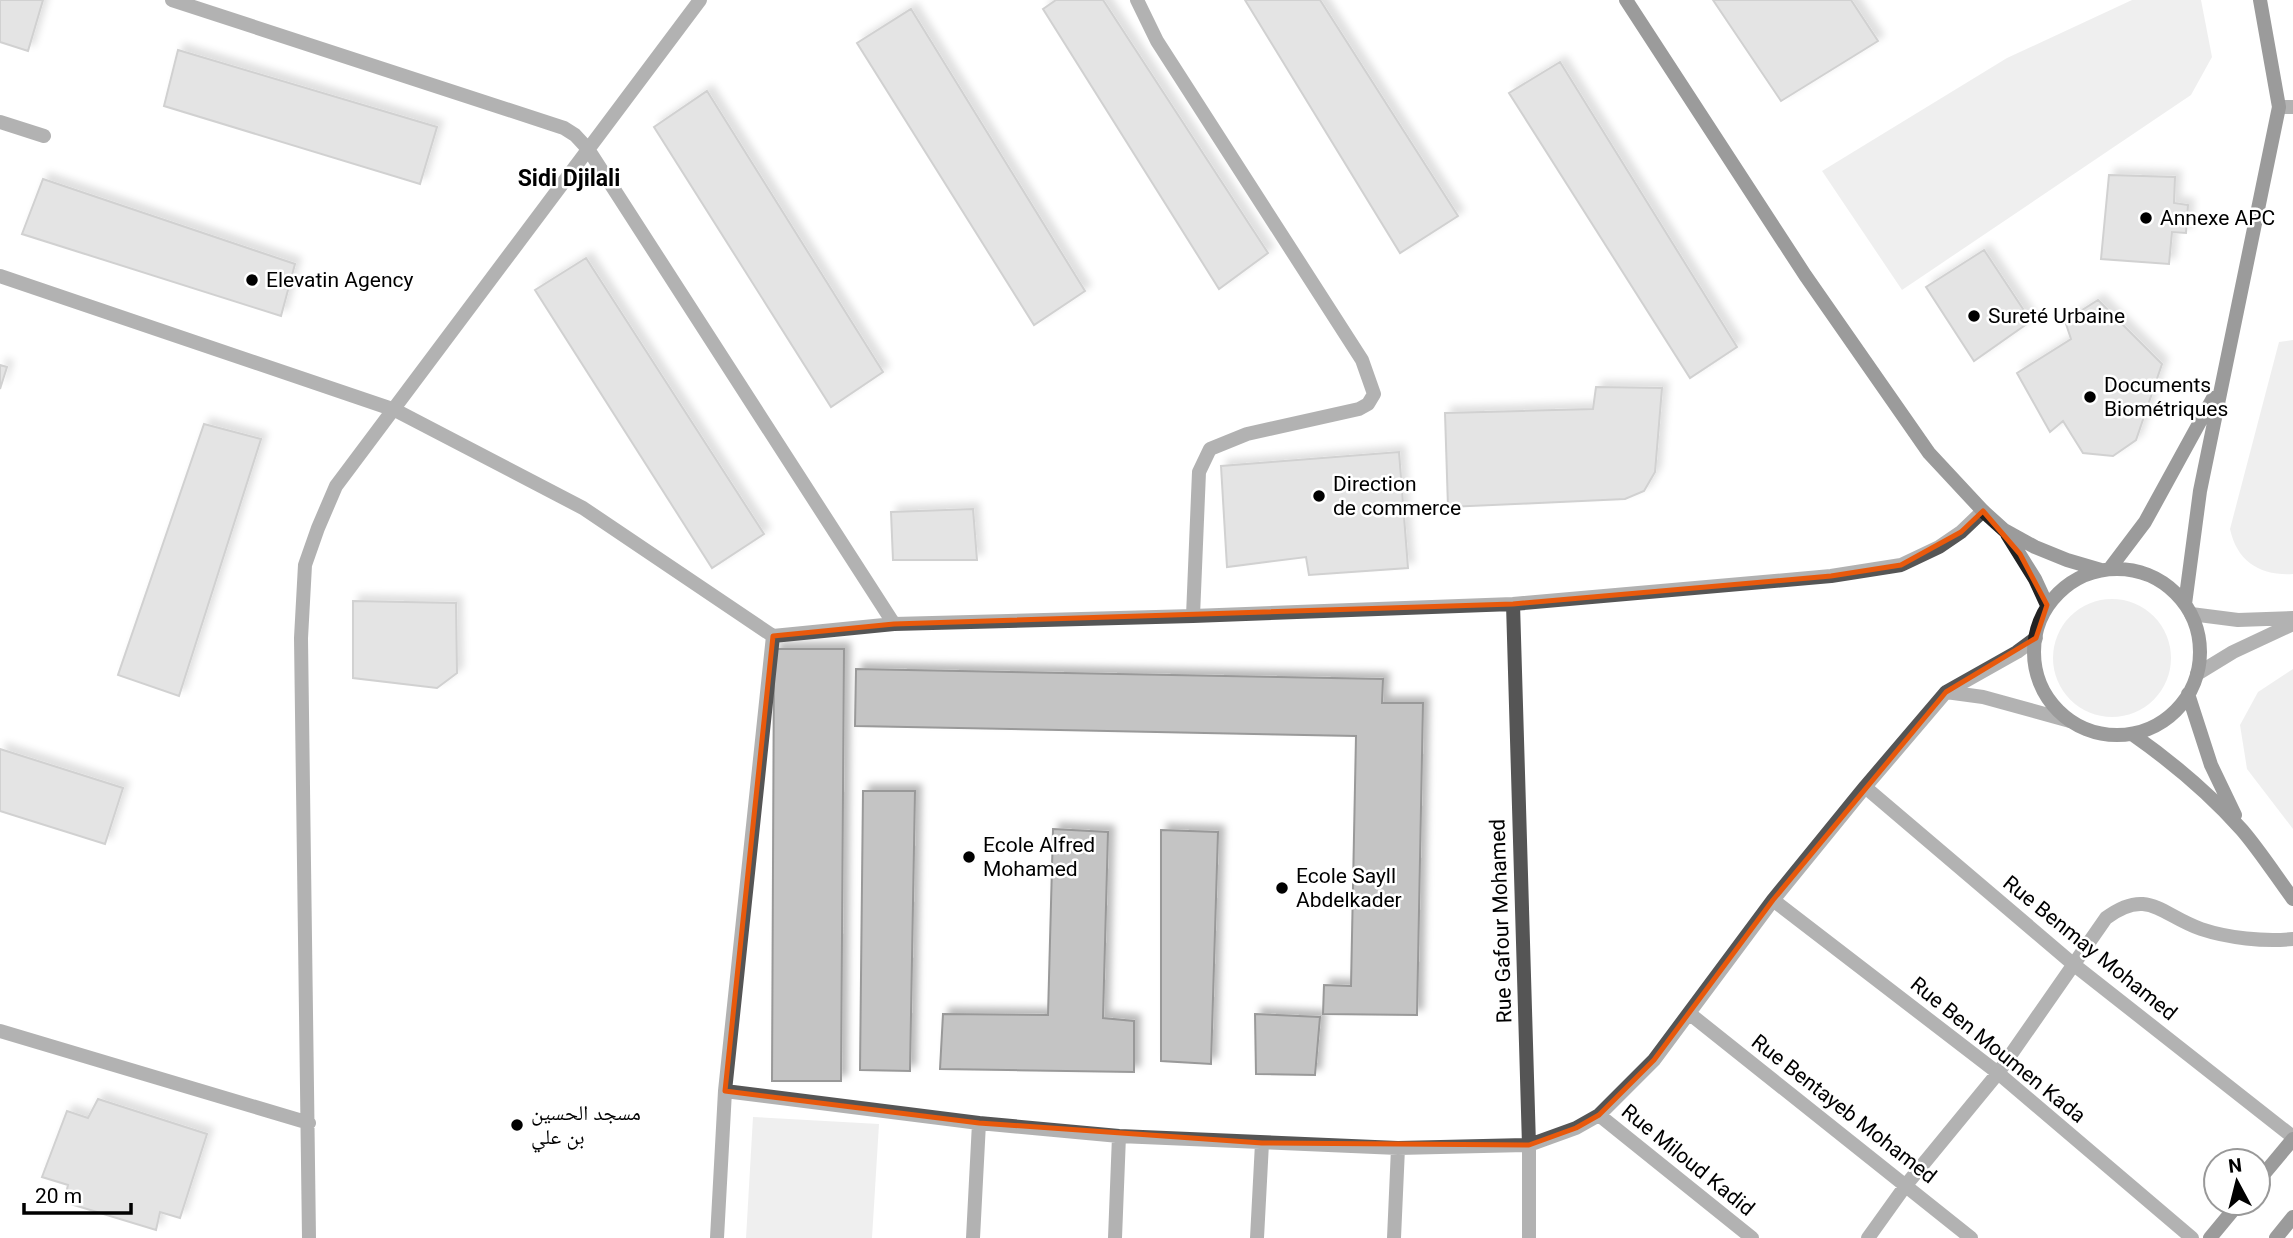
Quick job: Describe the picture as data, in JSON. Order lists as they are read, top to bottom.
{
  "streets": {
    "street": [
      "Rue Gafour Mohamed",
      "Rue Benmay Mohamed",
      "Rue Ben Moumen Kada",
      "Rue Bentayeb Mohamed",
      "Rue Miloud Kadid"
    ]
  },
  "districts": ["Sidi Djilali"],
  "places": [
    "Annexe APC",
    "Elevatin Agency",
    "Sureté Urbaine",
    "Documents Biométriques",
    "Direction de commerce",
    "Ecole Alfred Mohamed",
    "Ecole Sayll Abdelkader",
    "مسجد الحسين بن علي"
  ],
  "scale_bar": "20 m",
  "north": "top"
}
